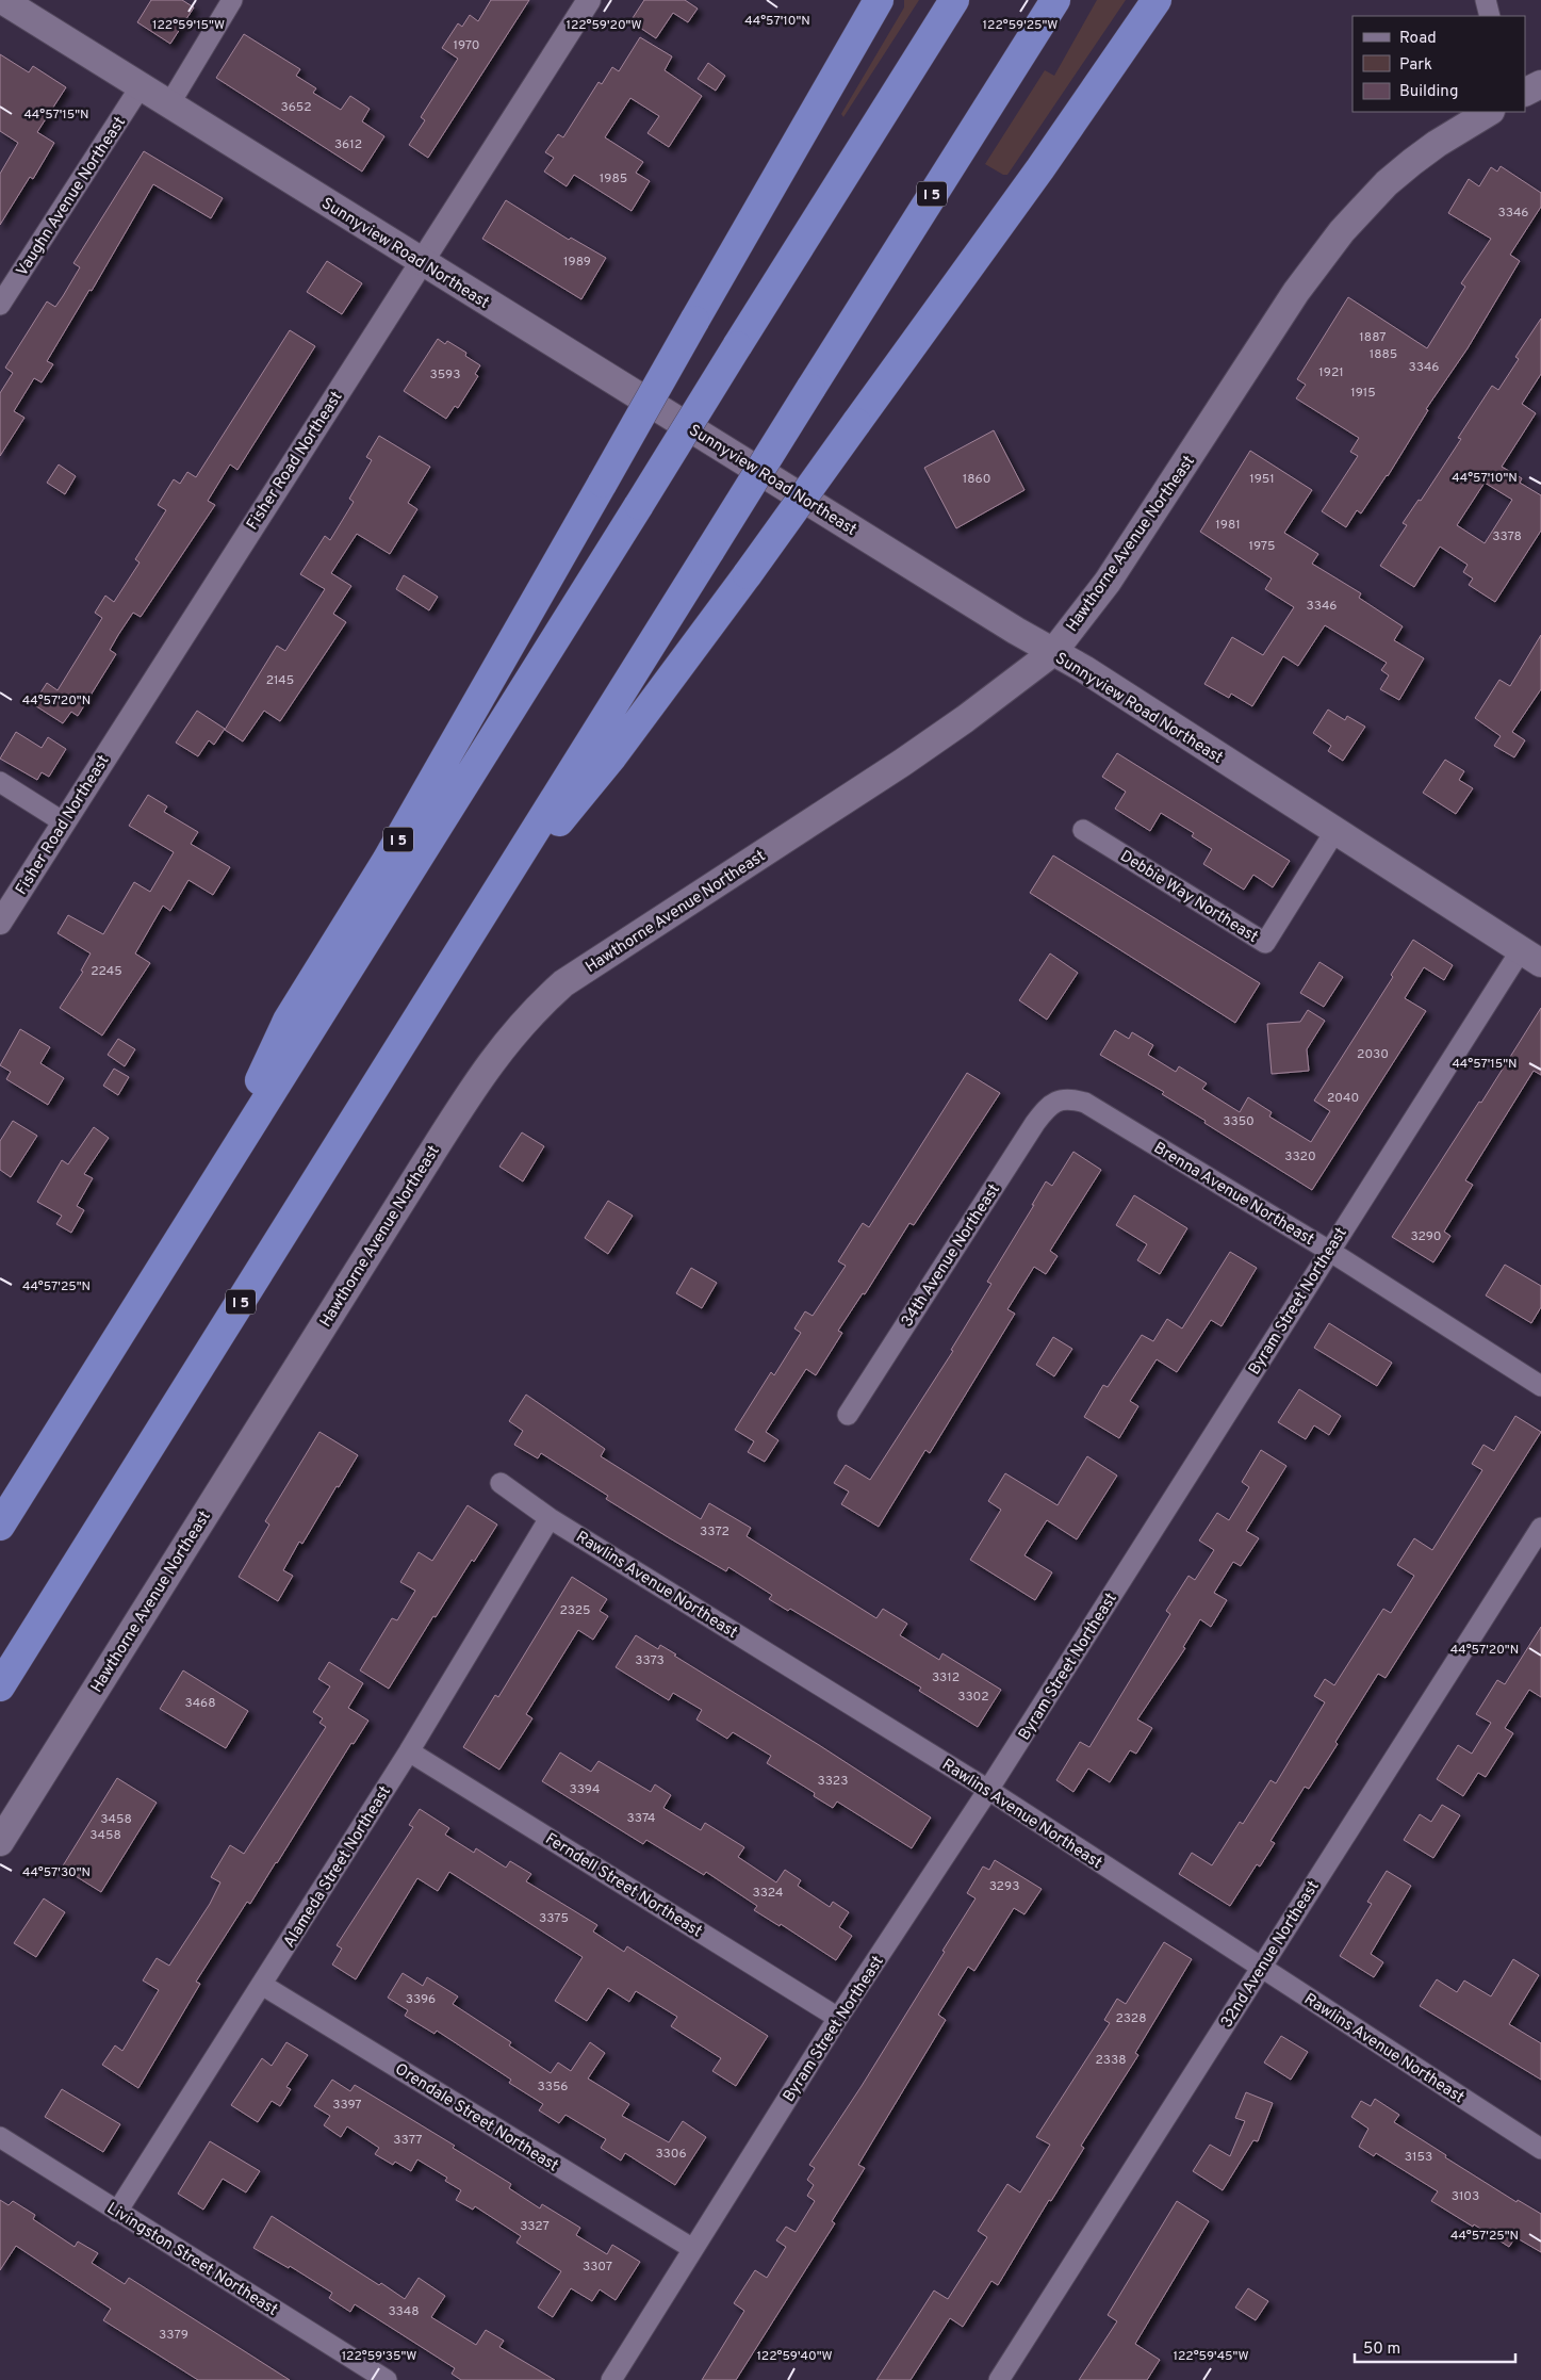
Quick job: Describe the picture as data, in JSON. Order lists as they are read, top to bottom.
{
  "streets": {
    "highway": ["I 5"],
    "main road": ["Sunnyview Road Northeast", "Hawthorne Avenue Northeast"],
    "street": [
      "Vaughn Avenue Northeast",
      "Fisher Road Northeast",
      "Debbie Way Northeast",
      "Brenna Avenue Northeast",
      "34th Avenue Northeast",
      "Byram Street Northeast",
      "Rawlins Avenue Northeast",
      "Alameda Street Northeast",
      "Ferndell Street Northeast",
      "32nd Avenue Northeast",
      "Orendale Street Northeast",
      "Livingston Street Northeast"
    ]
  },
  "crossings": [
    ["Vaughn Avenue Northeast", "Sunnyview Road Northeast"],
    ["Sunnyview Road Northeast", "Fisher Road Northeast"],
    ["Sunnyview Road Northeast", "Hawthorne Avenue Northeast"],
    ["Sunnyview Road Northeast", "Debbie Way Northeast"],
    ["Sunnyview Road Northeast", "Byram Street Northeast"],
    ["Brenna Avenue Northeast", "34th Avenue Northeast"],
    ["Brenna Avenue Northeast", "Byram Street Northeast"],
    ["Byram Street Northeast", "Rawlins Avenue Northeast"],
    ["Byram Street Northeast", "Ferndell Street Northeast"],
    ["Byram Street Northeast", "Orendale Street Northeast"],
    ["Rawlins Avenue Northeast", "Alameda Street Northeast"],
    ["Rawlins Avenue Northeast", "32nd Avenue Northeast"],
    ["Alameda Street Northeast", "Ferndell Street Northeast"],
    ["Alameda Street Northeast", "Orendale Street Northeast"],
    ["Alameda Street Northeast", "Livingston Street Northeast"]
  ],
  "house_numbers": [
    "1970",
    "3652",
    "3612",
    "1985",
    "3346",
    "1989",
    "1887",
    "1885",
    "3346",
    "1921",
    "3593",
    "1915",
    "1860",
    "1951",
    "1981",
    "3378",
    "1975",
    "3346",
    "2145",
    "2245",
    "2030",
    "2040",
    "3350",
    "3320",
    "3290",
    "3372",
    "2325",
    "3373",
    "3312",
    "3302",
    "3468",
    "3323",
    "3394",
    "3374",
    "3458",
    "3458",
    "3293",
    "3324",
    "3375",
    "3396",
    "2328",
    "2338",
    "3356",
    "3397",
    "3377",
    "3306",
    "3153",
    "3103",
    "3327",
    "3307",
    "3348",
    "3379"
  ],
  "legend": ["Road", "Park", "Building"],
  "scale_bar": "50 m",
  "coordinates": [
    "44°57'10\"N",
    "122°59'15\"W",
    "122°59'20\"W",
    "122°59'25\"W",
    "44°57'15\"N",
    "44°57'20\"N",
    "44°57'25\"N",
    "44°57'30\"N",
    "122°59'35\"W",
    "122°59'40\"W",
    "122°59'45\"W"
  ]
}
